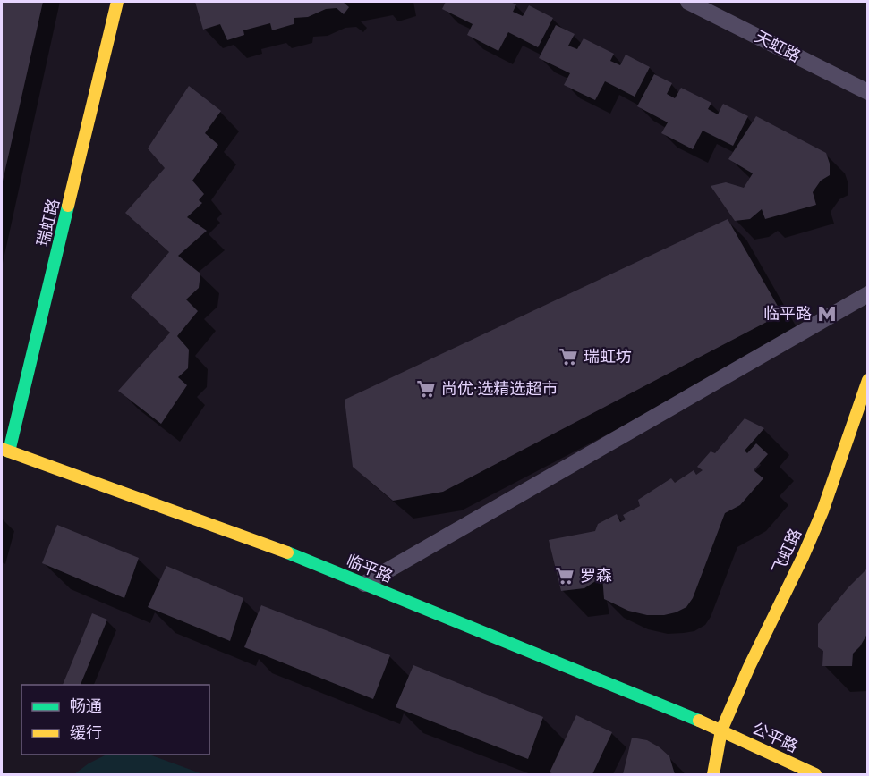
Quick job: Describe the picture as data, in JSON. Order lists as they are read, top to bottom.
{
  "streets": {
    "street": [
      "天虹路",
      "瑞虹路",
      "飞虹路",
      "临平路",
      "公平路"
    ]
  },
  "crossings": [
    ["瑞虹路", "临平路"],
    ["飞虹路", "临平路"],
    ["飞虹路", "公平路"],
    ["临平路", "公平路"]
  ],
  "places": {
    "metro station": ["临平路"],
    "supermarket": ["瑞虹坊", "尚优·选精选超市", "罗森"]
  },
  "legend": ["畅通", "缓行"]
}
